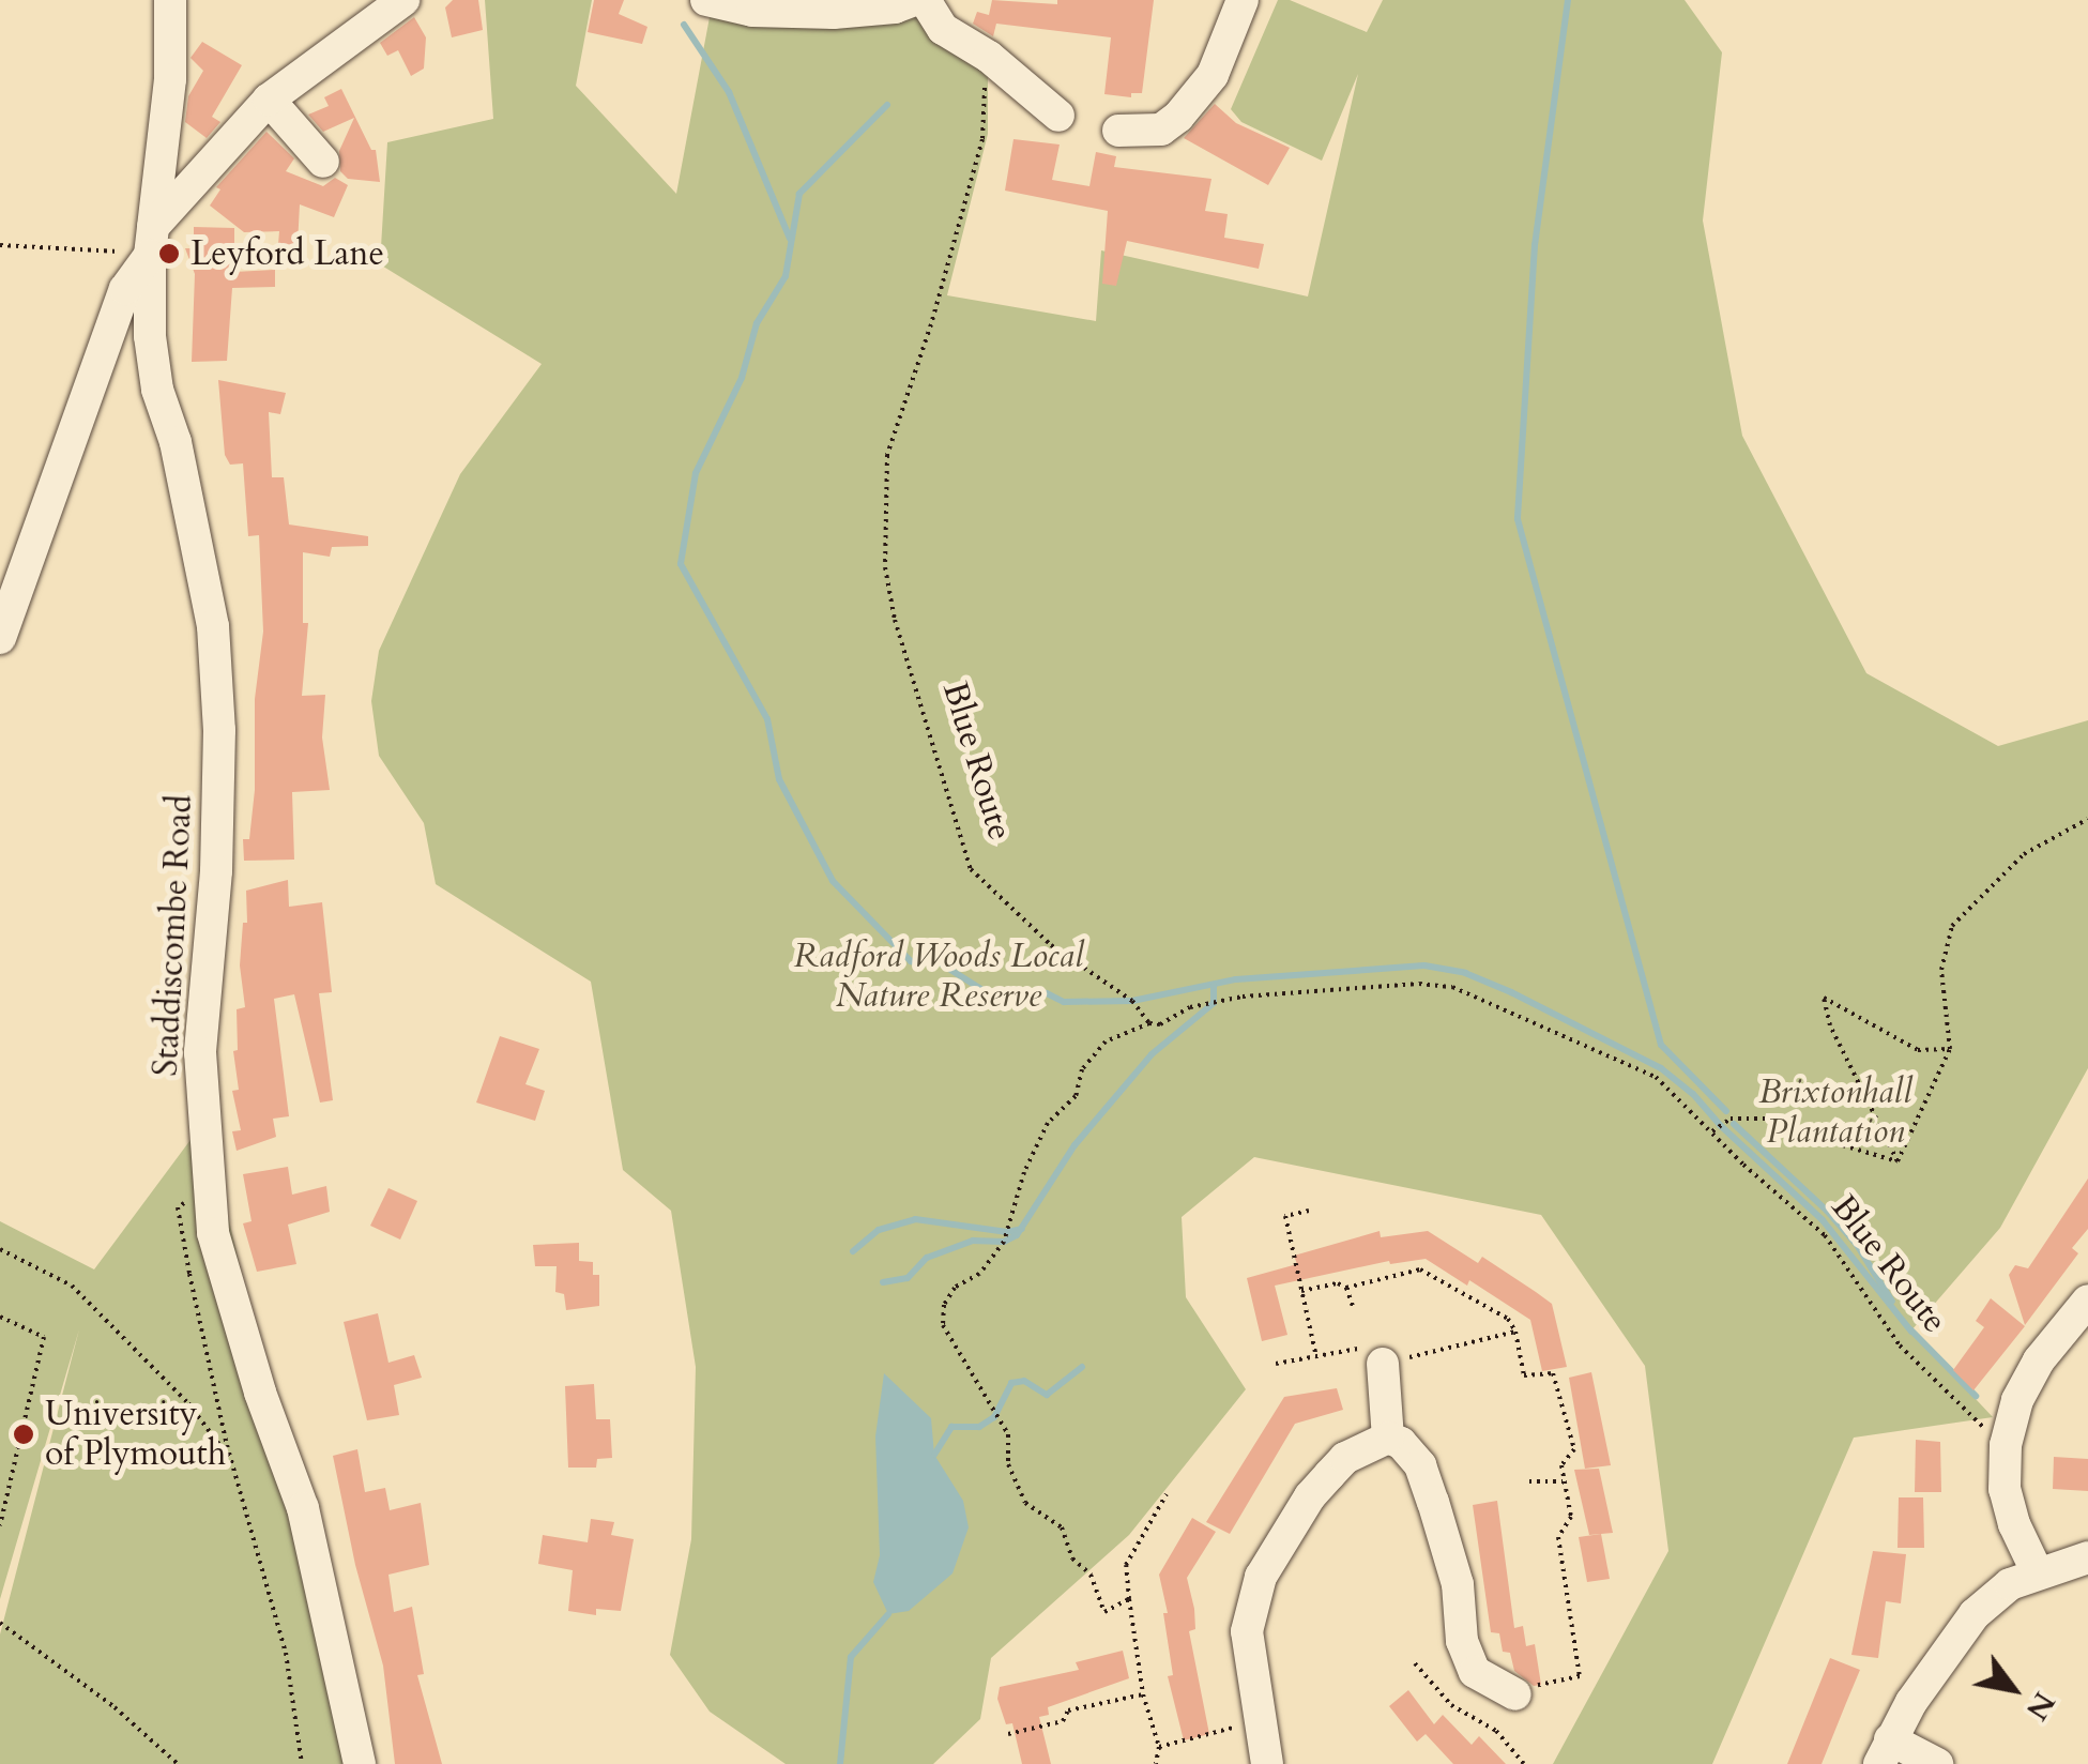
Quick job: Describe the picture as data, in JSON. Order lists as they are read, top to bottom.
{
  "streets": {
    "street": ["Staddiscombe Road"],
    "path": ["Blue Route"]
  },
  "parks": ["Radford Woods Local Nature Reserve", "Brixtonhall Plantation"],
  "places": ["Leyford Lane", "University of Plymouth"],
  "north": "bottom right"
}
